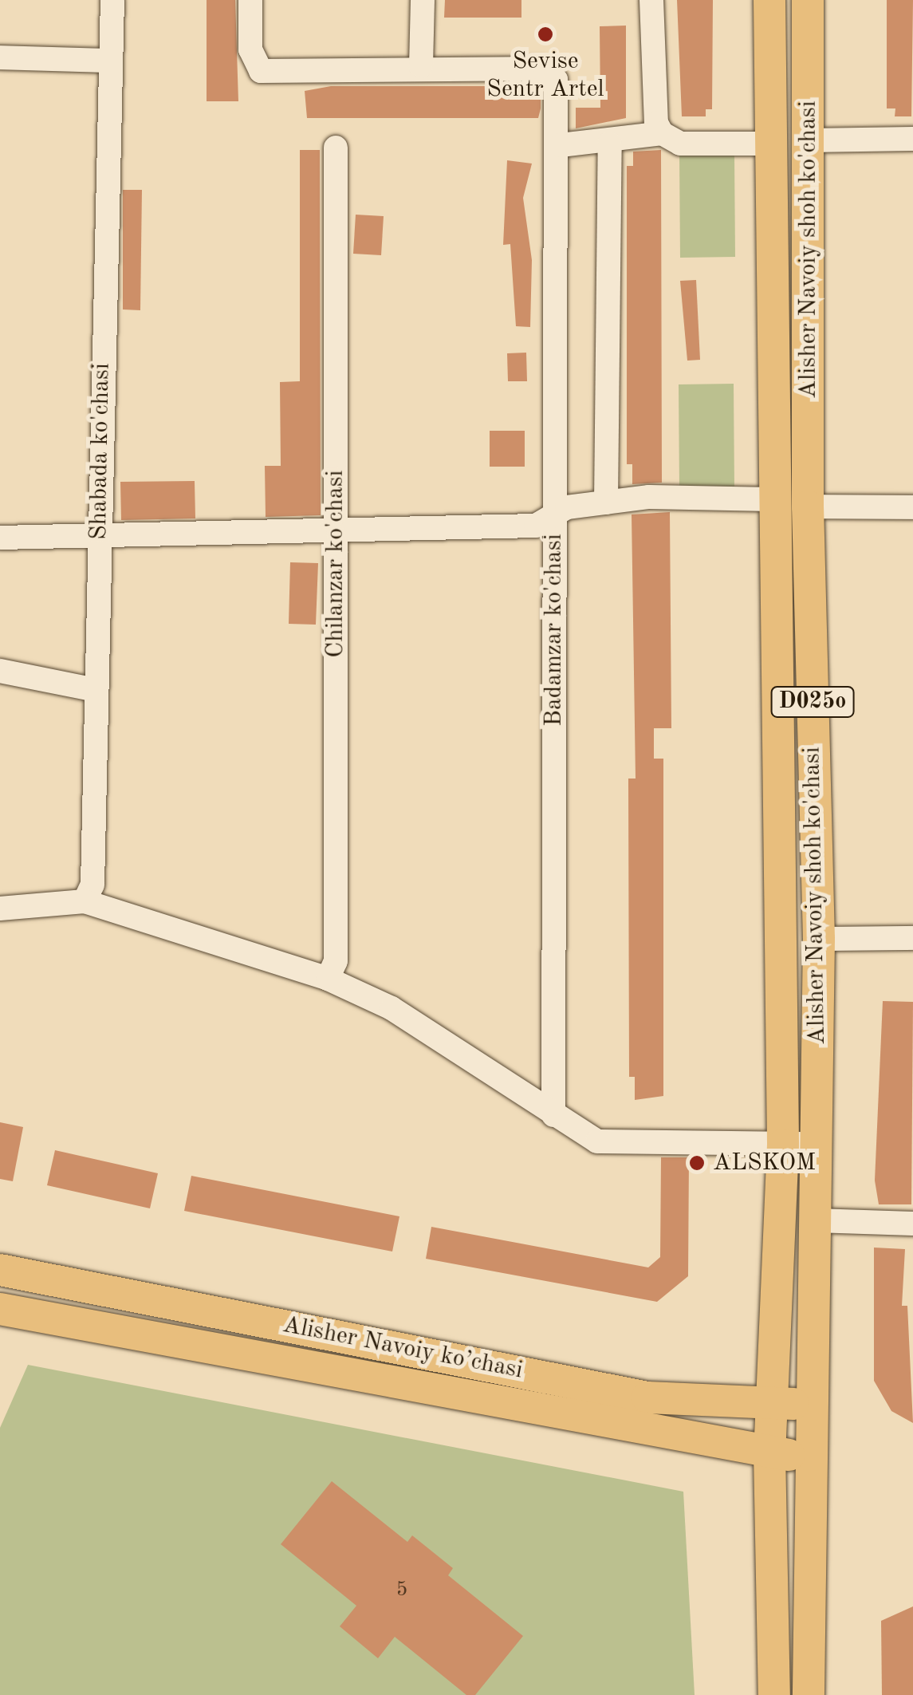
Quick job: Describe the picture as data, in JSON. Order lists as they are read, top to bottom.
{
  "streets": {
    "main road": ["Alisher Navoiy shoh ko'chasi", "D025o", "Alisher Navoiy ko’chasi"],
    "street": ["Shabada ko'chasi", "Chilanzar ko'chasi", "Badamzar ko'chasi"]
  },
  "crossings": [
    ["Alisher Navoiy shoh ko'chasi", "Alisher Navoiy ko’chasi"]
  ],
  "places": ["Sevise Sentr Artel", "ALSKOM"],
  "house_numbers": ["5"]
}
